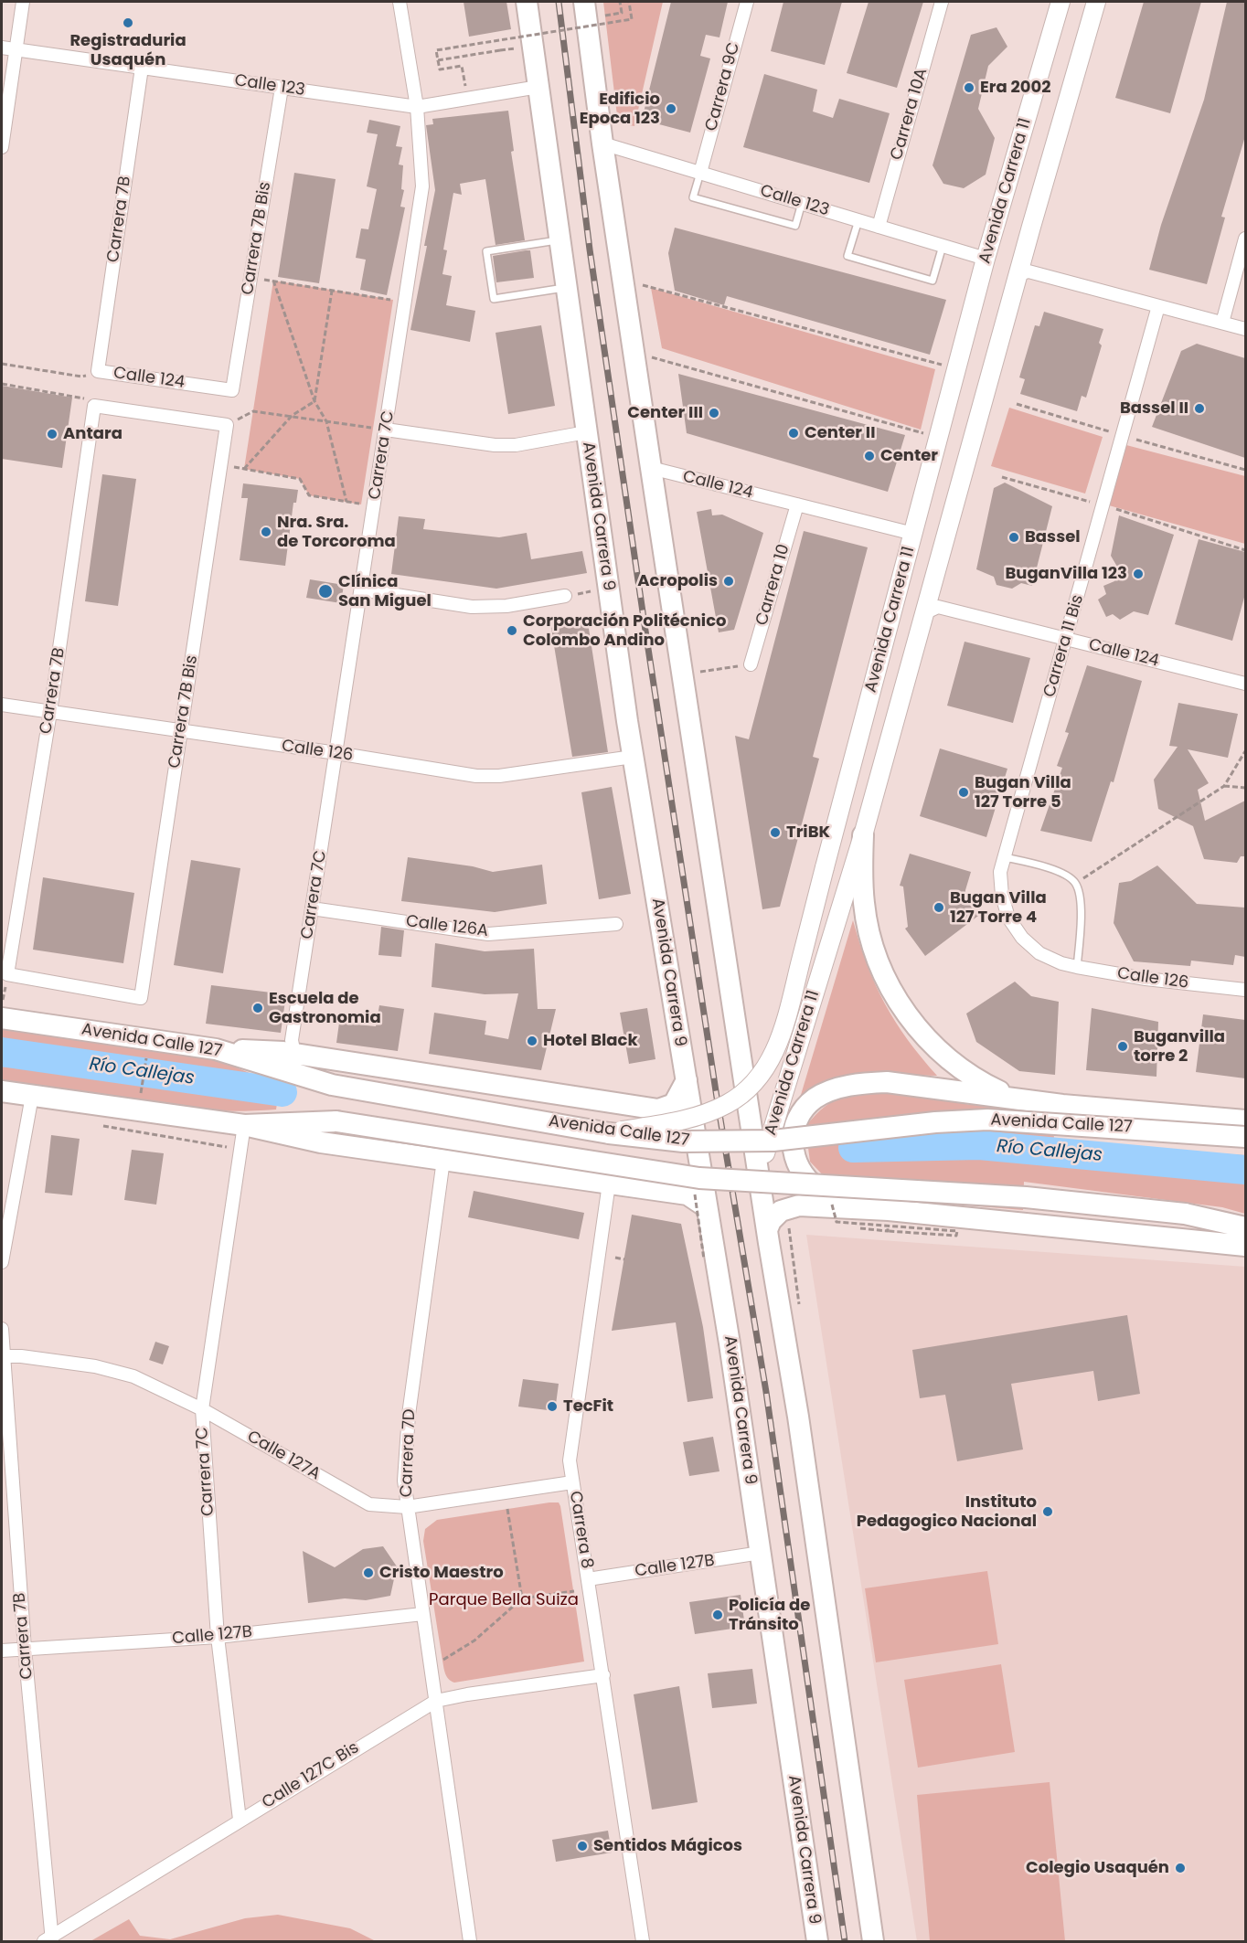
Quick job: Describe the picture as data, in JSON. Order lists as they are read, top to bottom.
{
  "streets": {
    "main road": ["Avenida Carrera 11", "Avenida Carrera 9", "Avenida Calle 127"],
    "street": [
      "Calle 123",
      "Carrera 9C",
      "Carrera 10A",
      "Carrera 7B",
      "Carrera 7B Bis",
      "Calle 124",
      "Carrera 7C",
      "Carrera 10",
      "Carrera 11 Bis",
      "Calle 126",
      "Calle 126A",
      "Carrera 7D",
      "Calle 127A",
      "Carrera 8",
      "Calle 127B",
      "Calle 127C Bis"
    ]
  },
  "crossings": [
    ["Calle 123", "Carrera 9C"],
    ["Calle 123", "Carrera 10A"],
    ["Calle 123", "Avenida Carrera 11"],
    ["Calle 123", "Carrera 7B"],
    ["Calle 123", "Carrera 7B Bis"],
    ["Calle 123", "Carrera 7C"],
    ["Calle 123", "Avenida Carrera 9"],
    ["Avenida Carrera 11", "Calle 124"],
    ["Avenida Carrera 11", "Avenida Calle 127"],
    ["Carrera 7B", "Carrera 7B Bis"],
    ["Carrera 7B", "Calle 124"],
    ["Carrera 7B", "Calle 126"],
    ["Carrera 7B", "Calle 127A"],
    ["Carrera 7B", "Calle 127B"],
    ["Carrera 7B", "Calle 127C Bis"],
    ["Carrera 7B Bis", "Calle 124"],
    ["Carrera 7B Bis", "Calle 126"],
    ["Calle 124", "Carrera 10"],
    ["Calle 124", "Carrera 11 Bis"],
    ["Carrera 7C", "Calle 126"],
    ["Carrera 7C", "Calle 126A"],
    ["Carrera 7C", "Avenida Calle 127"],
    ["Carrera 7C", "Calle 127A"],
    ["Carrera 7C", "Calle 127B"],
    ["Carrera 7C", "Calle 127C Bis"],
    ["Avenida Carrera 9", "Calle 126"],
    ["Avenida Carrera 9", "Calle 127B"],
    ["Carrera 11 Bis", "Calle 126"],
    ["Carrera 7D", "Calle 127A"],
    ["Carrera 7D", "Calle 127B"],
    ["Carrera 7D", "Calle 127C Bis"],
    ["Calle 127A", "Carrera 8"],
    ["Carrera 8", "Calle 127B"],
    ["Carrera 8", "Calle 127C Bis"]
  ],
  "water": ["Río Callejas"],
  "parks": ["Parque Bella Suiza"],
  "places": [
    "Registraduria Usaquén",
    "Era 2002",
    "Edificio Epoca 123",
    "Bassel II",
    "Center III",
    "Center II",
    "Antara",
    "Center",
    "Nra. Sra. de Torcoroma",
    "Bassel",
    "BuganVilla 123",
    "Acropolis",
    "Clínica San Miguel",
    "Corporación Politécnico Colombo Andino",
    "Bugan Villa 127 Torre 5",
    "TriBK",
    "Bugan Villa 127 Torre 4",
    "Escuela de Gastronomia",
    "Hotel Black",
    "Buganvilla torre 2",
    "TecFit",
    "Instituto Pedagogico Nacional",
    "Cristo Maestro",
    "Policía de Tránsito",
    "Sentidos Mágicos",
    "Colegio Usaquén"
  ]
}
